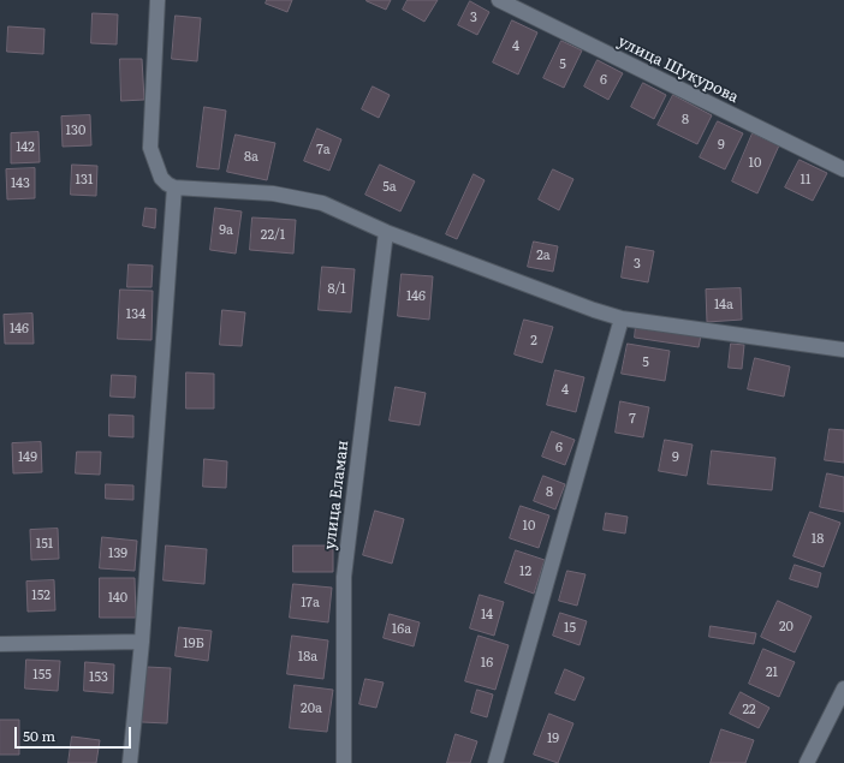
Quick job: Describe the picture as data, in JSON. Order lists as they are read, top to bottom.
{
  "streets": {
    "street": ["улица Шукурова", "улица Еламан"]
  },
  "house_numbers": [
    "3",
    "4",
    "5",
    "6",
    "8",
    "130",
    "9",
    "142",
    "7а",
    "8а",
    "10",
    "131",
    "11",
    "143",
    "5а",
    "9а",
    "22/1",
    "2а",
    "3",
    "8/1",
    "146",
    "14а",
    "134",
    "146",
    "2",
    "5",
    "4",
    "7",
    "6",
    "149",
    "9",
    "8",
    "10",
    "18",
    "151",
    "139",
    "12",
    "152",
    "140",
    "17а",
    "14",
    "20",
    "15",
    "16а",
    "19Б",
    "18а",
    "16",
    "21",
    "155",
    "153",
    "20а",
    "22",
    "19"
  ],
  "scale_bar": "50 m"
}
